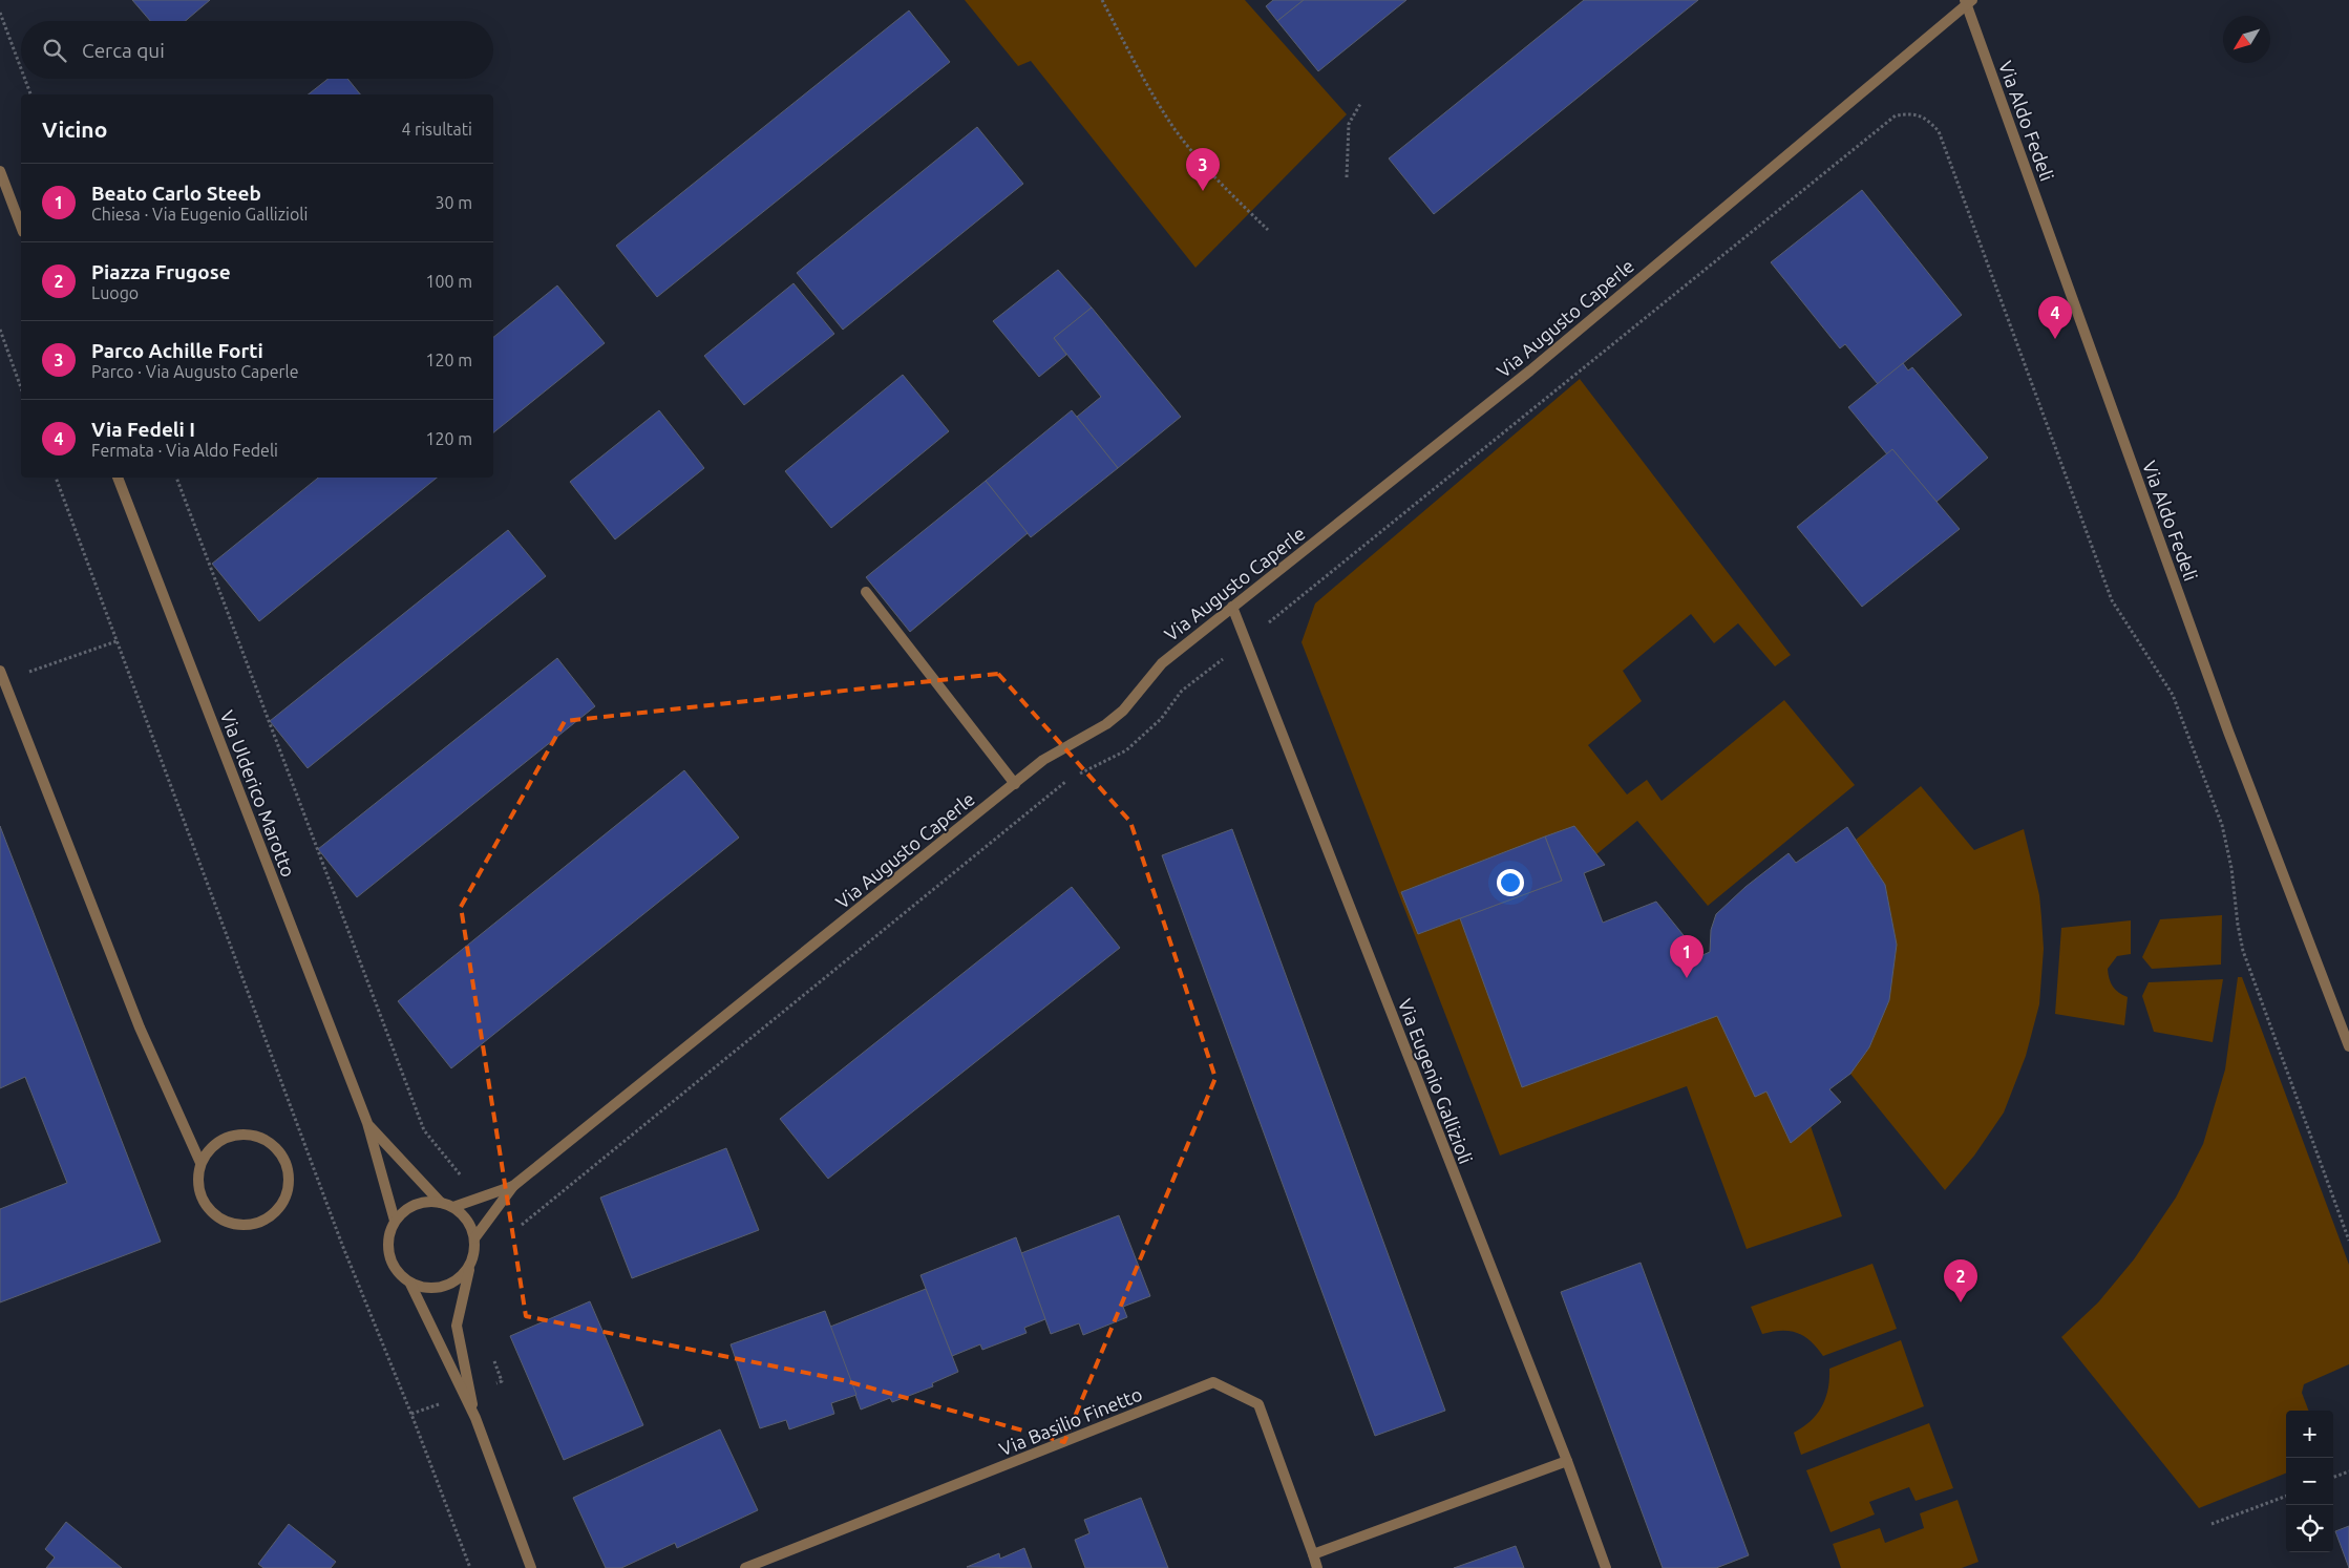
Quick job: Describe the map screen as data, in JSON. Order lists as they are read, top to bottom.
{
  "streets": {
    "street": [
      "Via Aldo Fedeli",
      "Via Augusto Caperle",
      "Via Ulderico Marotto",
      "Via Eugenio Gallizioli",
      "Via Basilio Finetto"
    ]
  },
  "crossings": [
    ["Via Aldo Fedeli", "Via Augusto Caperle"],
    ["Via Augusto Caperle", "Via Ulderico Marotto"],
    ["Via Augusto Caperle", "Via Eugenio Gallizioli"]
  ],
  "north": "bottom left",
  "page": {
    "search": "Cerca qui",
    "heading": ["Vicino", "4 risultati"],
    "pins": [
      "3",
      "4",
      "1",
      "2"
    ],
    "list": [
      {
        "mark": "1",
        "name": "Beato Carlo Steeb",
        "note": "Chiesa · Via Eugenio Gallizioli",
        "value": "30 m"
      },
      {
        "mark": "2",
        "name": "Piazza Frugose",
        "note": "Luogo",
        "value": "100 m"
      },
      {
        "mark": "3",
        "name": "Parco Achille Forti",
        "note": "Parco · Via Augusto Caperle",
        "value": "120 m"
      },
      {
        "mark": "4",
        "name": "Via Fedeli I",
        "note": "Fermata · Via Aldo Fedeli",
        "value": "120 m"
      }
    ],
    "map_buttons": ["+", "−"]
  }
}
